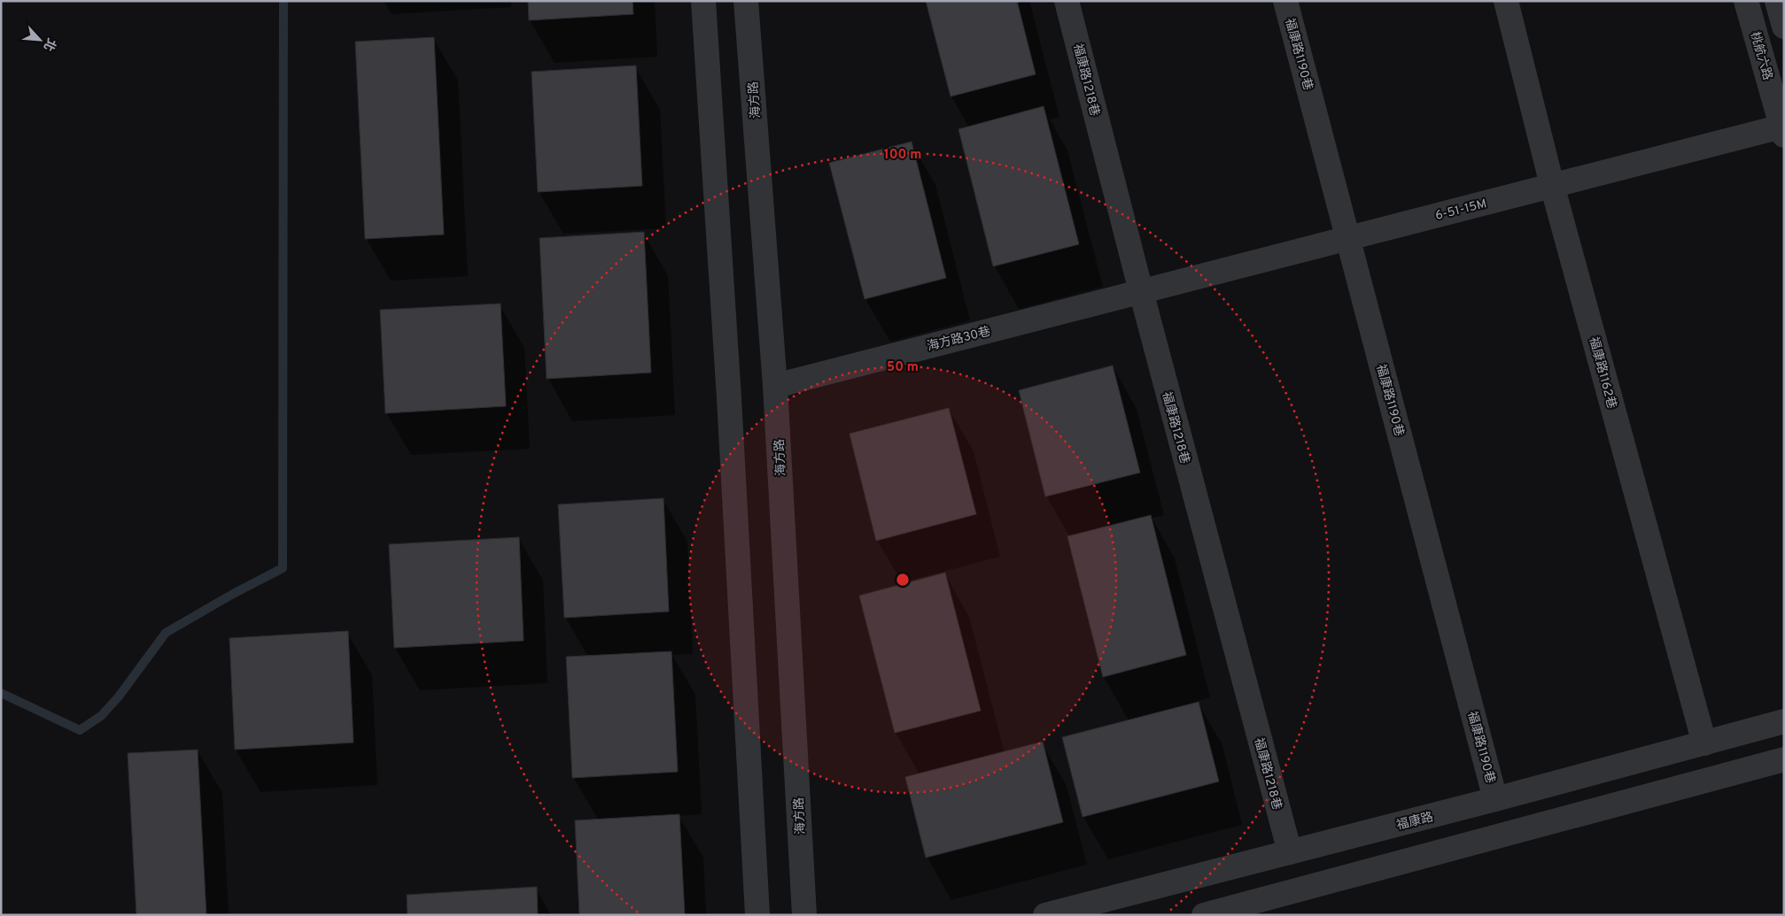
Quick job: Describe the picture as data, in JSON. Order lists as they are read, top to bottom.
{
  "streets": {
    "street": [
      "福康路1190巷",
      "桃航六路",
      "福康路1218巷",
      "海方路",
      "6-51-15M",
      "海方路30巷",
      "福康路1162巷",
      "福康路"
    ]
  },
  "crossings": [
    ["福康路1190巷", "6-51-15M"],
    ["福康路1190巷", "福康路"],
    ["桃航六路", "6-51-15M"],
    ["福康路1218巷", "6-51-15M"],
    ["福康路1218巷", "海方路30巷"],
    ["福康路1218巷", "福康路"],
    ["海方路", "海方路30巷"],
    ["6-51-15M", "海方路30巷"],
    ["6-51-15M", "福康路1162巷"],
    ["福康路1162巷", "福康路"]
  ],
  "north": "bottom right",
  "rings": ["100 m", "50 m"]
}
